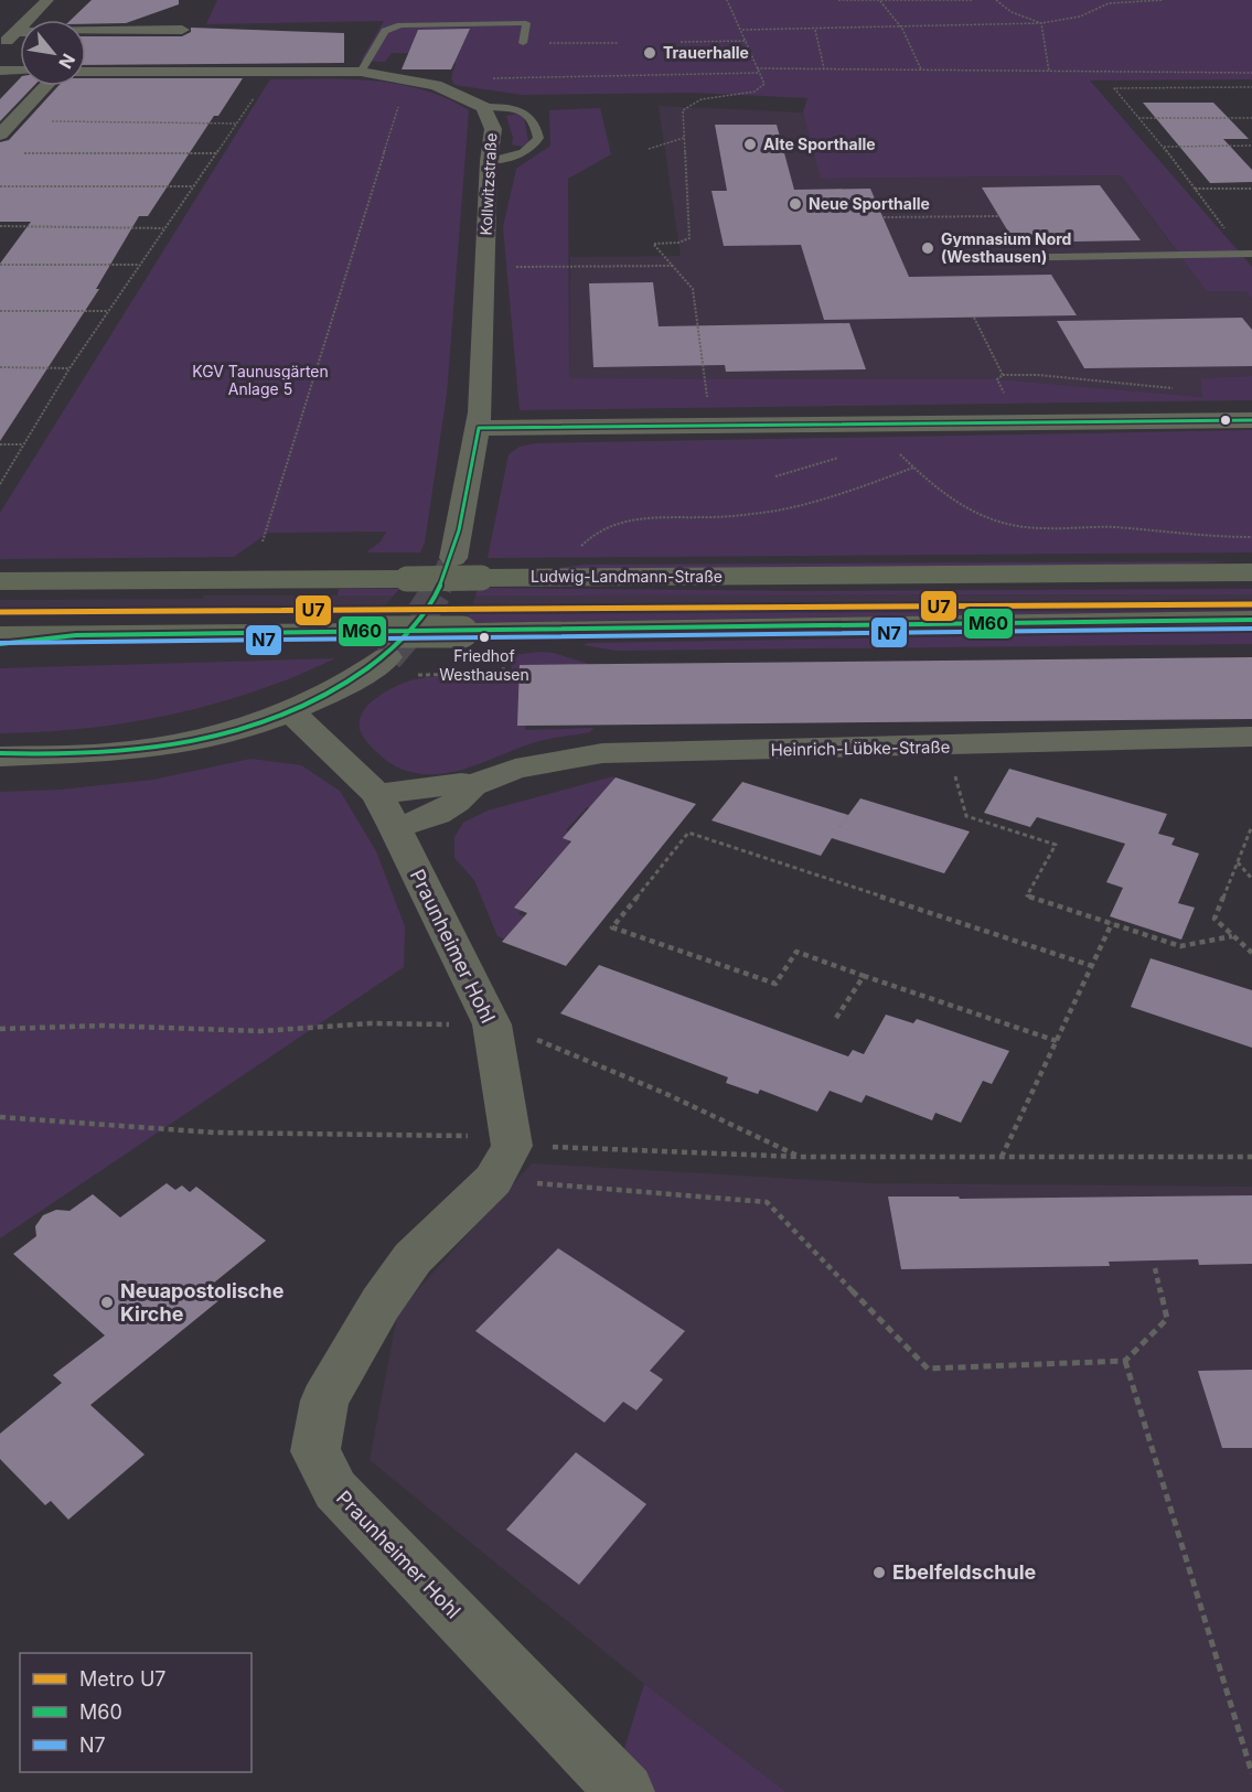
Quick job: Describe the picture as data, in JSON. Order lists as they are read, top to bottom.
{
  "streets": {
    "main road": ["Ludwig-Landmann-Straße"],
    "street": ["Kollwitzstraße", "Heinrich-Lübke-Straße", "Praunheimer Hohl"]
  },
  "crossings": [
    ["Heinrich-Lübke-Straße", "Praunheimer Hohl"]
  ],
  "parks": ["KGV Taunusgärten Anlage 5"],
  "places": [
    "Trauerhalle",
    "Alte Sporthalle",
    "Neue Sporthalle",
    "Gymnasium Nord (Westhausen)",
    "Friedhof Westhausen",
    "Neuapostolische Kirche",
    "Ebelfeldschule"
  ],
  "lines": ["transit line M60", "metro line U7", "transit line N7"],
  "legend": ["Metro U7", "M60", "N7"],
  "north": "bottom right"
}
